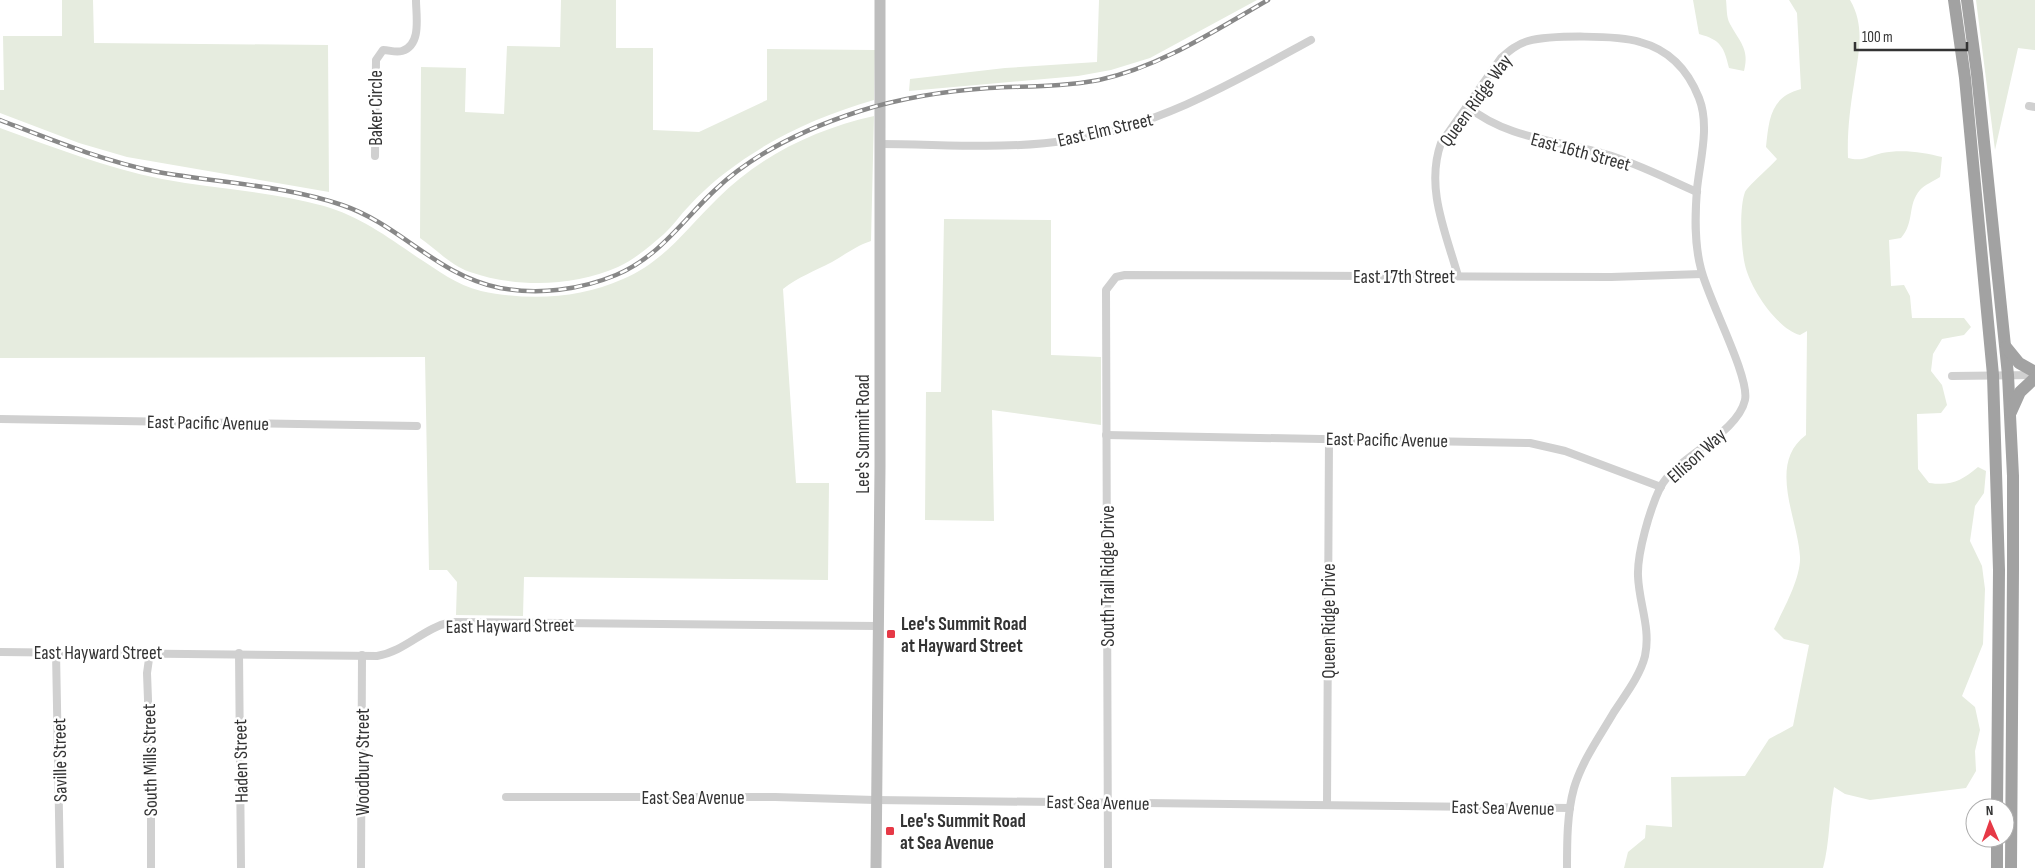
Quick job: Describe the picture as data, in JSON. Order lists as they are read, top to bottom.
{
  "streets": {
    "main road": ["Lee's Summit Road"],
    "street": [
      "Queen Ridge Way",
      "Baker Circle",
      "East Elm Street",
      "East 16th Street",
      "East 17th Street",
      "East Pacific Avenue",
      "Ellison Way",
      "South Trail Ridge Drive",
      "Queen Ridge Drive",
      "East Hayward Street",
      "Saville Street",
      "South Mills Street",
      "Haden Street",
      "Woodbury Street",
      "East Sea Avenue"
    ]
  },
  "crossings": [
    ["Queen Ridge Way", "East 16th Street"],
    ["Queen Ridge Way", "East 17th Street"],
    ["Queen Ridge Way", "Ellison Way"],
    ["East Elm Street", "Lee's Summit Road"],
    ["East 16th Street", "Ellison Way"],
    ["East 17th Street", "Ellison Way"],
    ["East 17th Street", "South Trail Ridge Drive"],
    ["East Pacific Avenue", "Ellison Way"],
    ["East Pacific Avenue", "South Trail Ridge Drive"],
    ["East Pacific Avenue", "Queen Ridge Drive"],
    ["Lee's Summit Road", "East Hayward Street"],
    ["Lee's Summit Road", "East Sea Avenue"],
    ["Ellison Way", "East Sea Avenue"],
    ["South Trail Ridge Drive", "East Sea Avenue"],
    ["Queen Ridge Drive", "East Sea Avenue"],
    ["East Hayward Street", "Saville Street"],
    ["East Hayward Street", "South Mills Street"],
    ["East Hayward Street", "Haden Street"],
    ["East Hayward Street", "Woodbury Street"]
  ],
  "places": {
    "transit": ["Lee's Summit Road at Hayward Street", "Lee's Summit Road at Sea Avenue"]
  },
  "scale_bar": "100 m",
  "north": "top"
}
